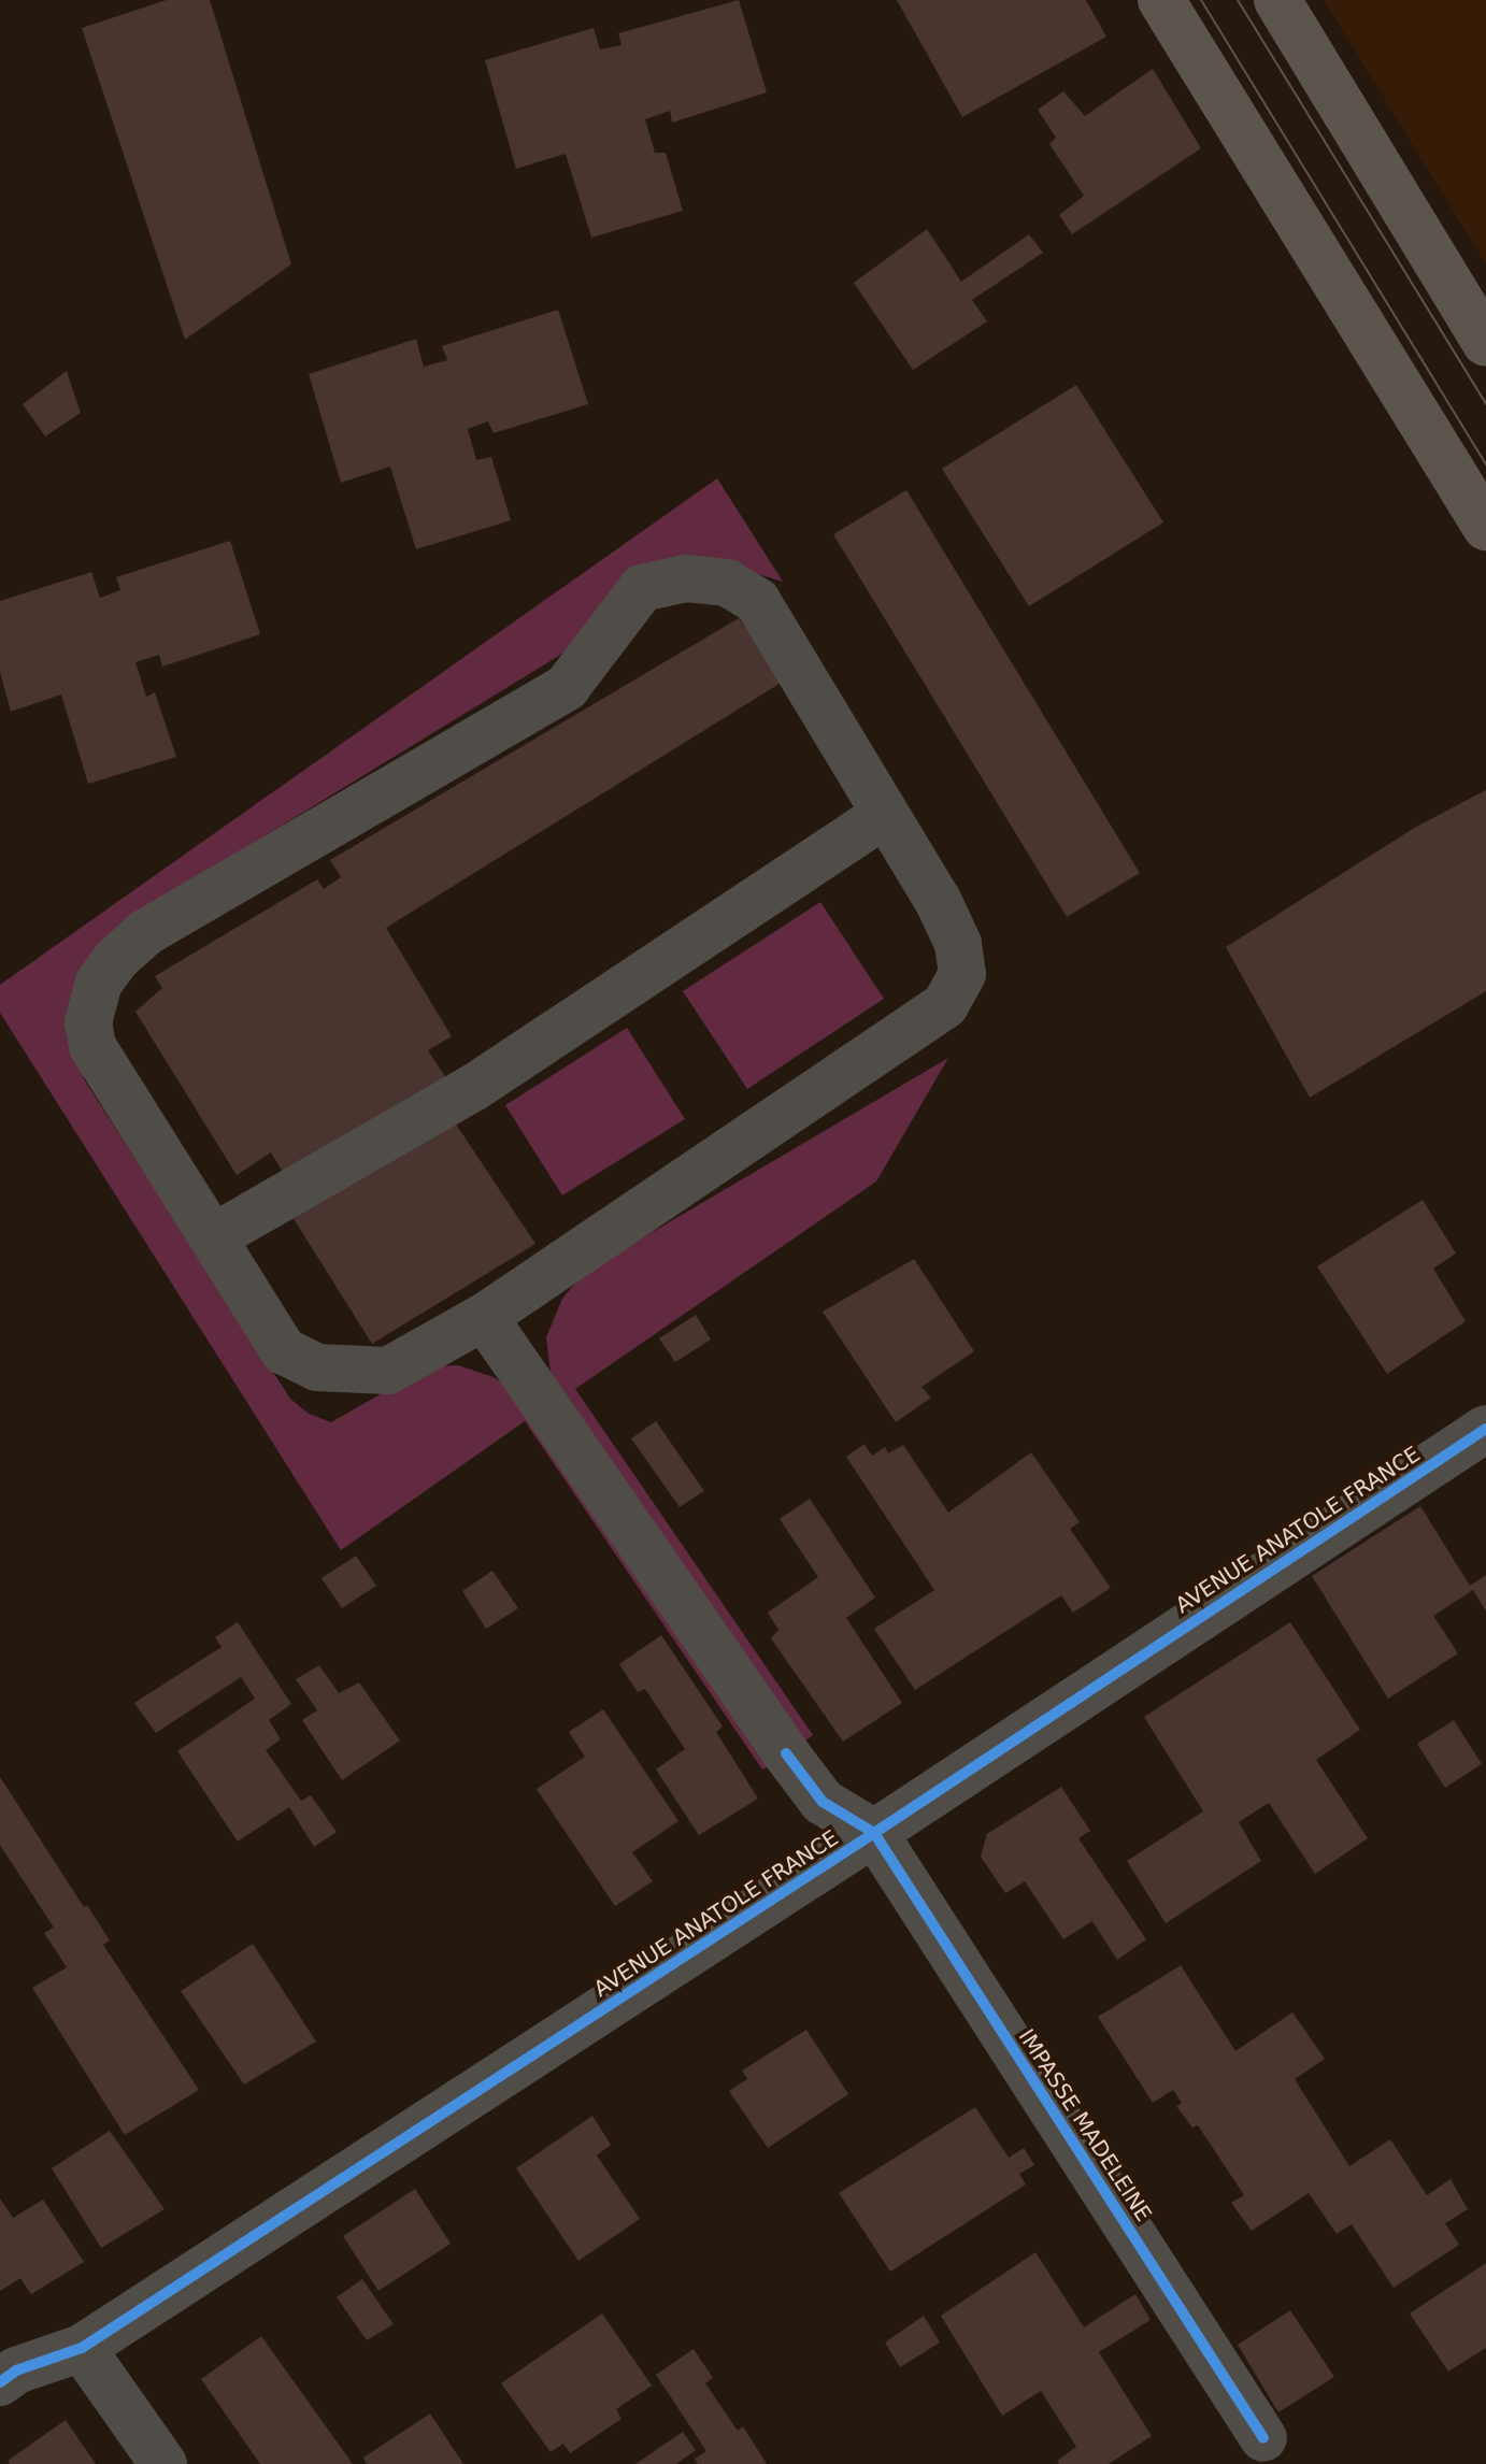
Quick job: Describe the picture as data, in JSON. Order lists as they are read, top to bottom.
{
  "streets": {
    "street": ["AVENUE ANATOLE FRANCE", "IMPASSE MADELEINE"]
  },
  "crossings": [
    ["AVENUE ANATOLE FRANCE", "IMPASSE MADELEINE"]
  ]
}
